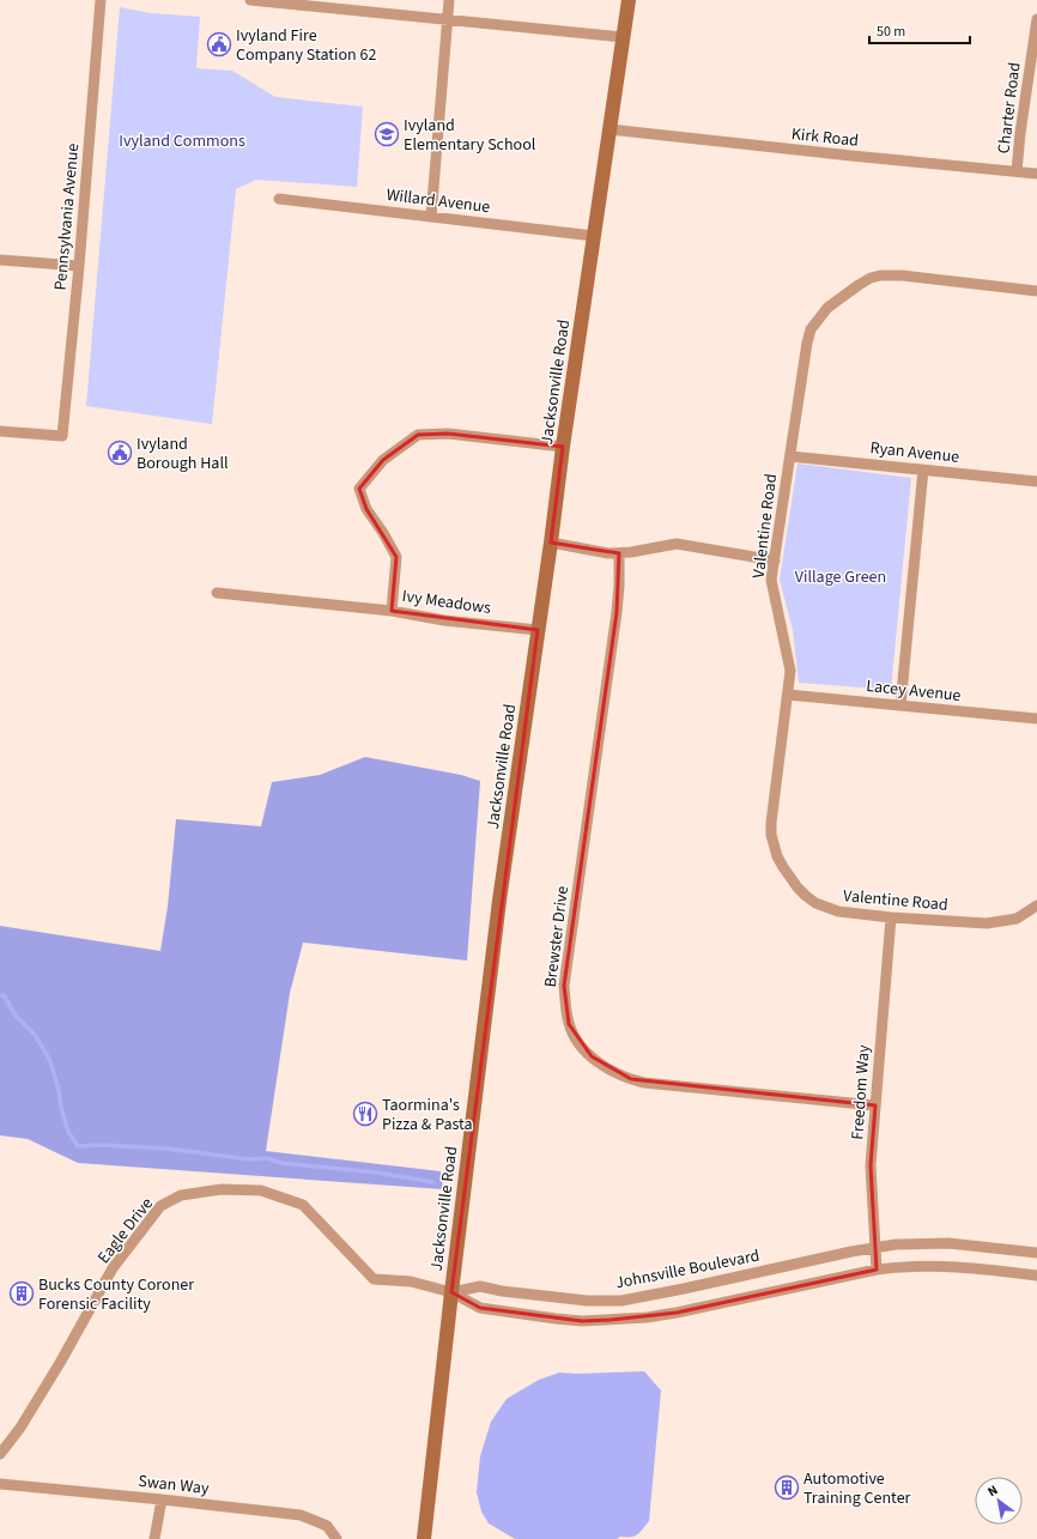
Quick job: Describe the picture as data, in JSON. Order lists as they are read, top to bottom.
{
  "streets": {
    "main road": ["Jacksonville Road"],
    "street": [
      "Charter Road",
      "Kirk Road",
      "Willard Avenue",
      "Pennsylvania Avenue",
      "Ryan Avenue",
      "Valentine Road",
      "Ivy Meadows",
      "Lacey Avenue",
      "Brewster Drive",
      "Freedom Way",
      "Eagle Drive",
      "Johnsville Boulevard",
      "Swan Way"
    ]
  },
  "crossings": [
    ["Charter Road", "Kirk Road"],
    ["Kirk Road", "Jacksonville Road"],
    ["Willard Avenue", "Jacksonville Road"],
    ["Jacksonville Road", "Ivy Meadows"],
    ["Jacksonville Road", "Eagle Drive"],
    ["Jacksonville Road", "Johnsville Boulevard"],
    ["Ryan Avenue", "Valentine Road"],
    ["Valentine Road", "Lacey Avenue"],
    ["Valentine Road", "Freedom Way"],
    ["Brewster Drive", "Freedom Way"],
    ["Freedom Way", "Johnsville Boulevard"],
    ["Eagle Drive", "Johnsville Boulevard"]
  ],
  "parks": ["Ivyland Commons", "Village Green"],
  "places": {
    "public building": ["Ivyland Fire Company Station 62", "Ivyland Borough Hall"],
    "school or university": ["Ivyland Elementary School"],
    "restaurant": ["Taormina's Pizza & Pasta"],
    "building": ["Bucks County Coroner Forensic Facility", "Automotive Training Center"]
  },
  "scale_bar": "50 m",
  "north": "top left"
}
